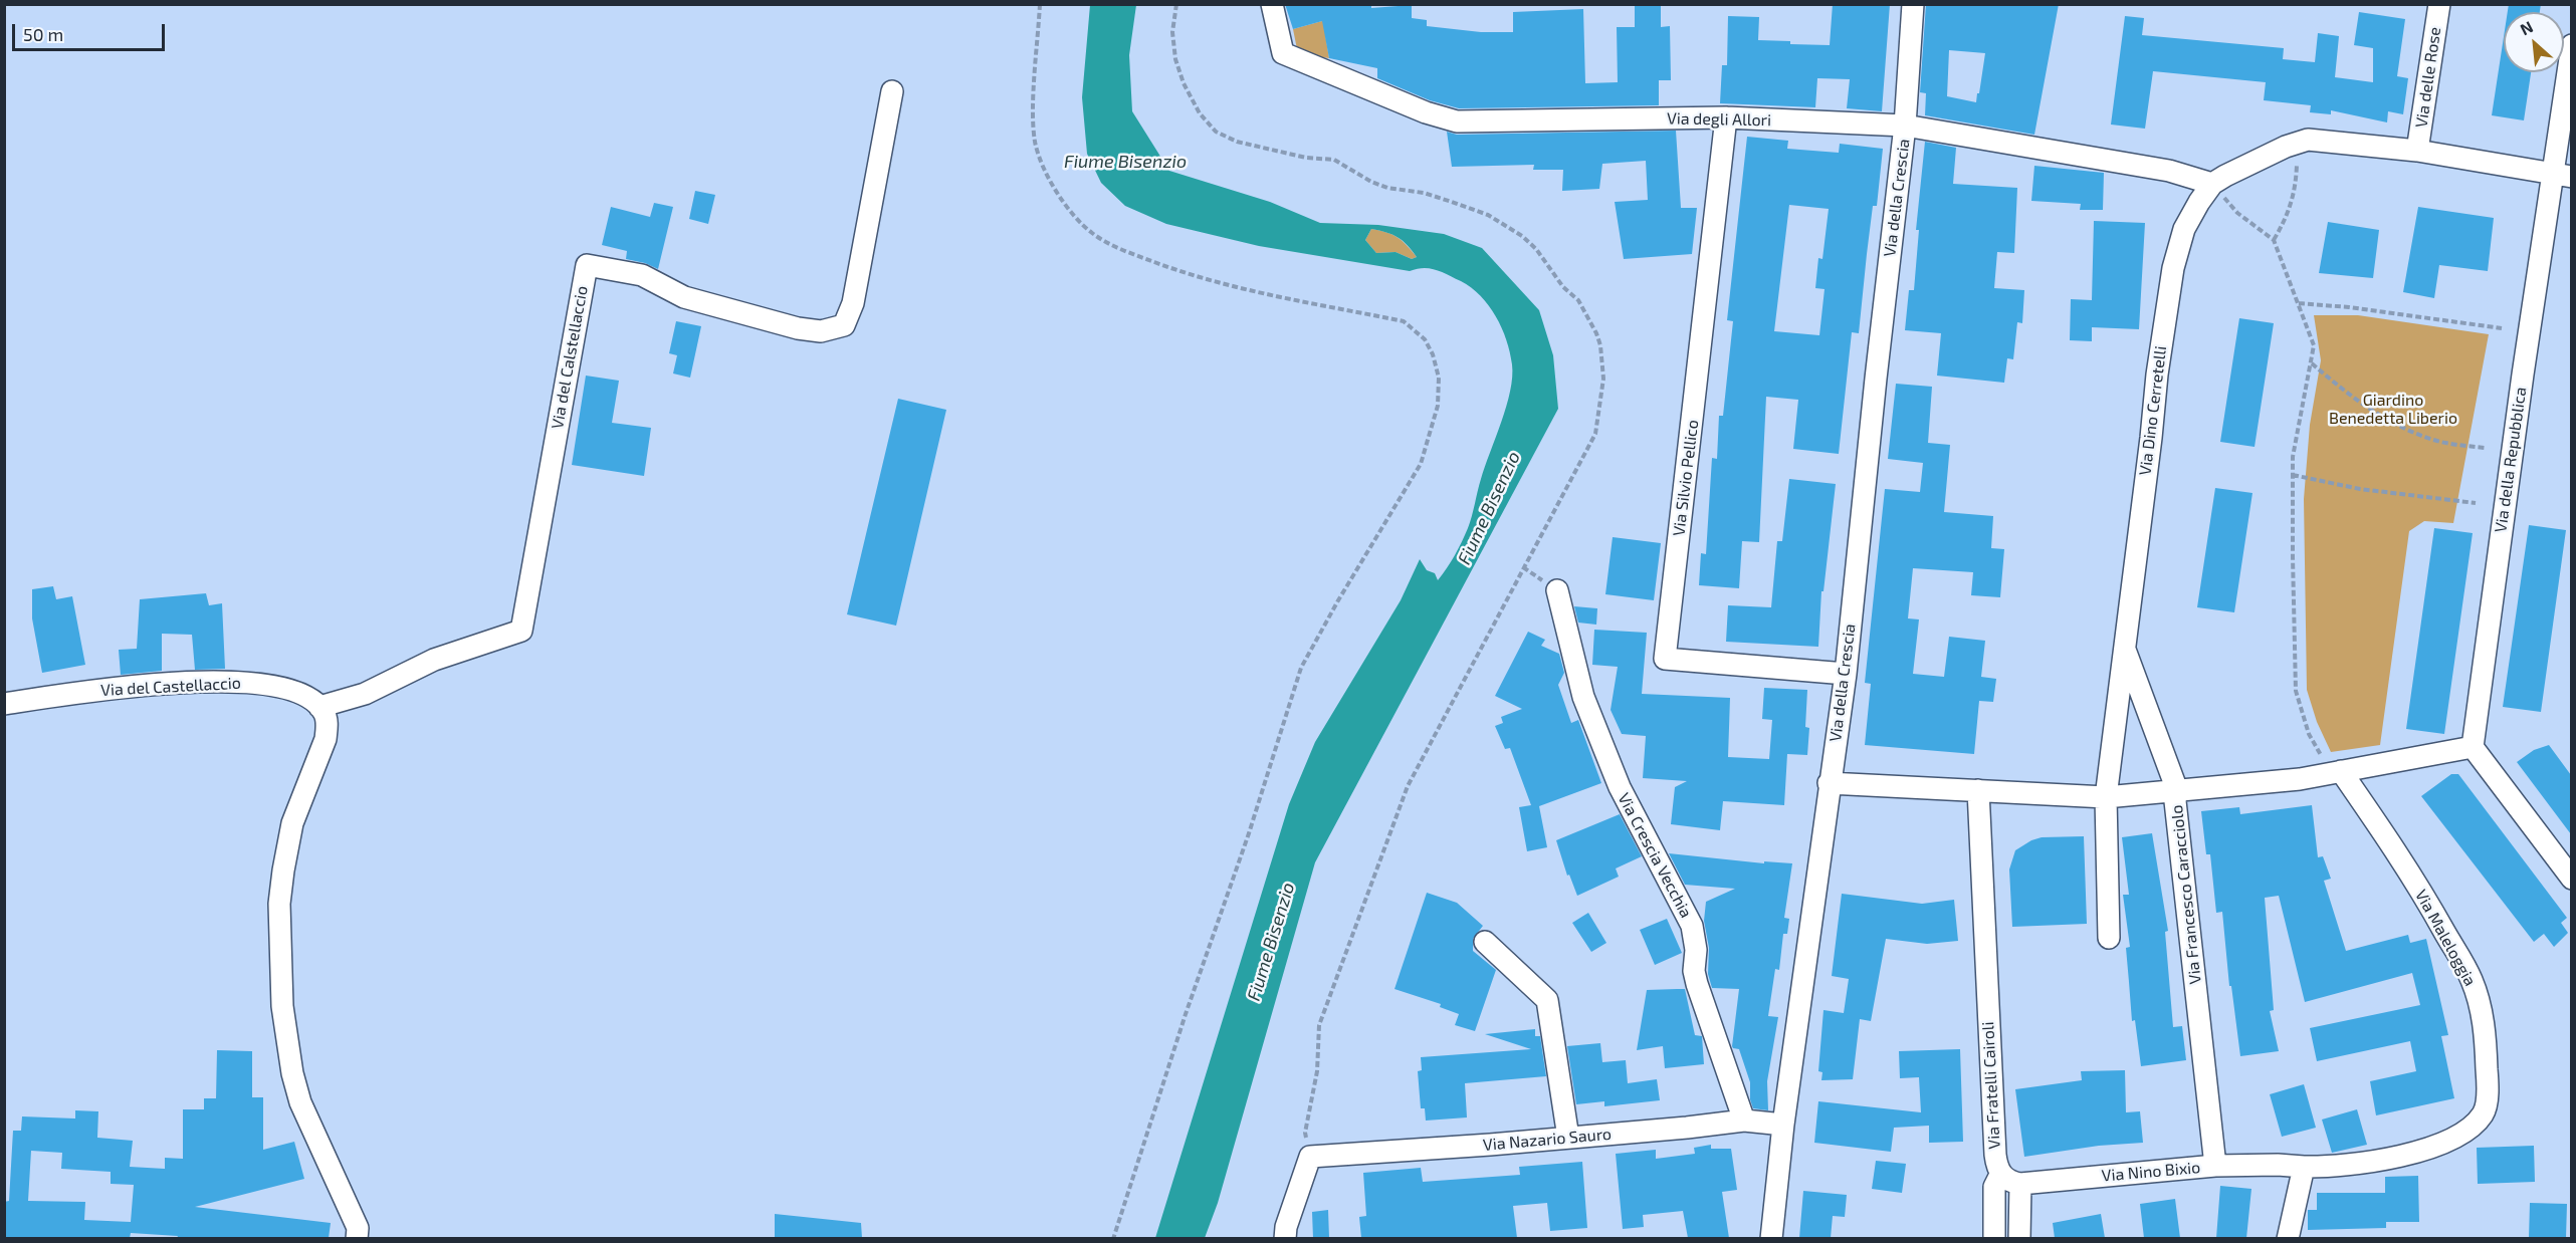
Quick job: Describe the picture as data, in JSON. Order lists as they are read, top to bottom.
{
  "streets": {
    "street": [
      "Via delle Rose",
      "Via degli Allori",
      "Via della Crescia",
      "Via del Calstellaccio",
      "Via Dino Cerretelli",
      "Via della Repubblica",
      "Via Silvio Pellico",
      "Via del Castellaccio",
      "Via Crescia Vecchia",
      "Via Francesco Caracciolo",
      "Via Maleloggia",
      "Via Fratelli Cairoli",
      "Via Nazario Sauro",
      "Via Nino Bixio"
    ]
  },
  "crossings": [
    ["Via degli Allori", "Via della Crescia"],
    ["Via degli Allori", "Via Dino Cerretelli"],
    ["Via degli Allori", "Via Silvio Pellico"],
    ["Via della Crescia", "Via Silvio Pellico"],
    ["Via della Crescia", "Via Francesco Caracciolo"],
    ["Via della Crescia", "Via Nazario Sauro"],
    ["Via del Calstellaccio", "Via del Castellaccio"],
    ["Via Dino Cerretelli", "Via Francesco Caracciolo"],
    ["Via Crescia Vecchia", "Via Nazario Sauro"],
    ["Via Francesco Caracciolo", "Via Fratelli Cairoli"],
    ["Via Francesco Caracciolo", "Via Nino Bixio"],
    ["Via Maleloggia", "Via Nino Bixio"],
    ["Via Fratelli Cairoli", "Via Nino Bixio"]
  ],
  "water": ["Fiume Bisenzio"],
  "parks": ["Giardino Benedetta Liberio"],
  "scale_bar": "50 m",
  "north": "top left"
}
